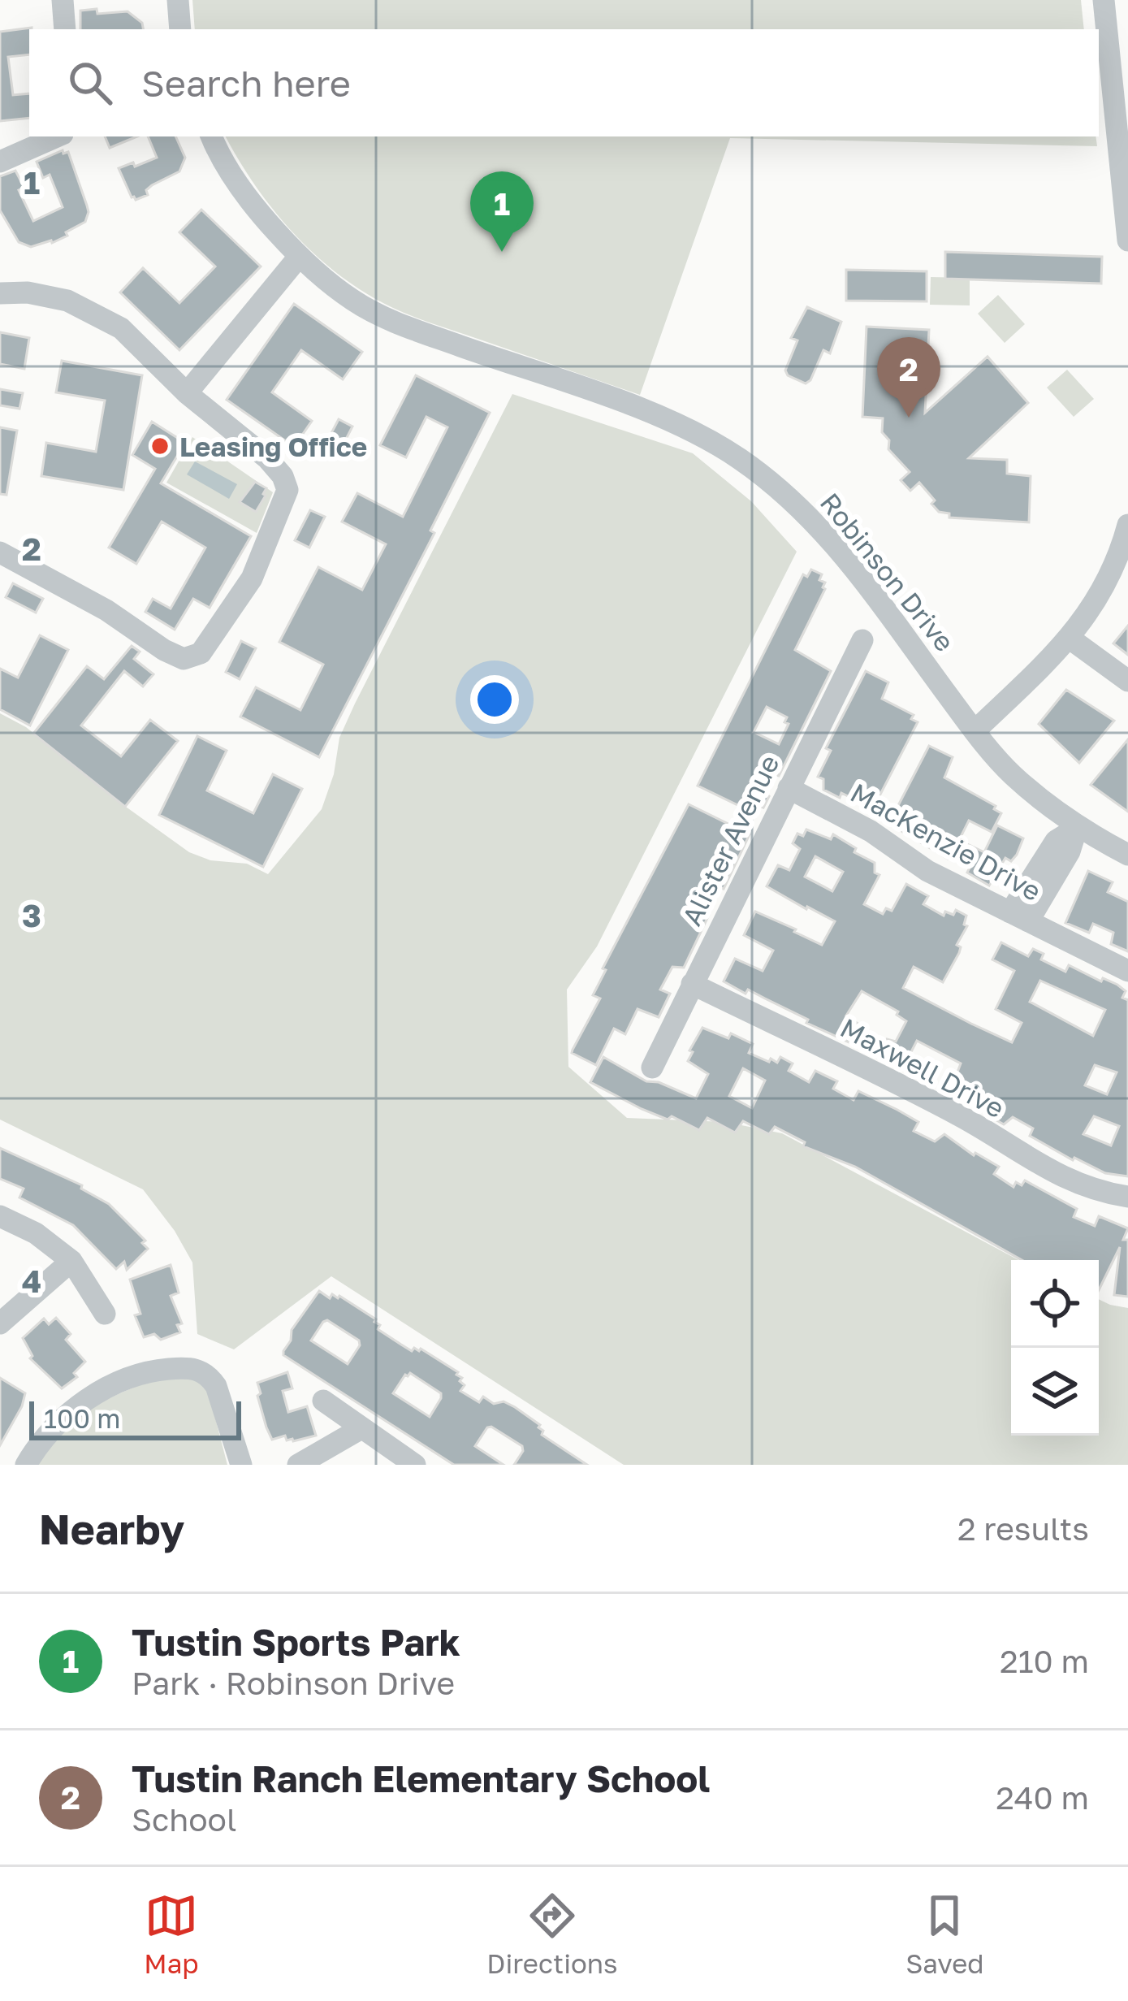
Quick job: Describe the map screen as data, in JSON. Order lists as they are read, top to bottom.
{
  "streets": {
    "street": [
      "Robinson Drive",
      "Alister Avenue",
      "MacKenzie Drive",
      "Maxwell Drive"
    ]
  },
  "crossings": [
    ["Alister Avenue", "MacKenzie Drive"],
    ["Alister Avenue", "Maxwell Drive"]
  ],
  "places": ["Leasing Office"],
  "scale_bar": "100 m",
  "page": {
    "search": "Search here",
    "pins": ["1", "2"],
    "scale": "100 m",
    "heading": ["Nearby", "2 results"],
    "list": [
      {
        "mark": "1",
        "name": "Tustin Sports Park",
        "note": "Park · Robinson Drive",
        "value": "210 m"
      },
      {
        "mark": "2",
        "name": "Tustin Ranch Elementary School",
        "note": "School",
        "value": "240 m"
      }
    ],
    "nav": ["Map", "Directions", "Saved"]
  },
  "grid": {
    "rows": [
      "1",
      "2",
      "3",
      "4"
    ]
  }
}
